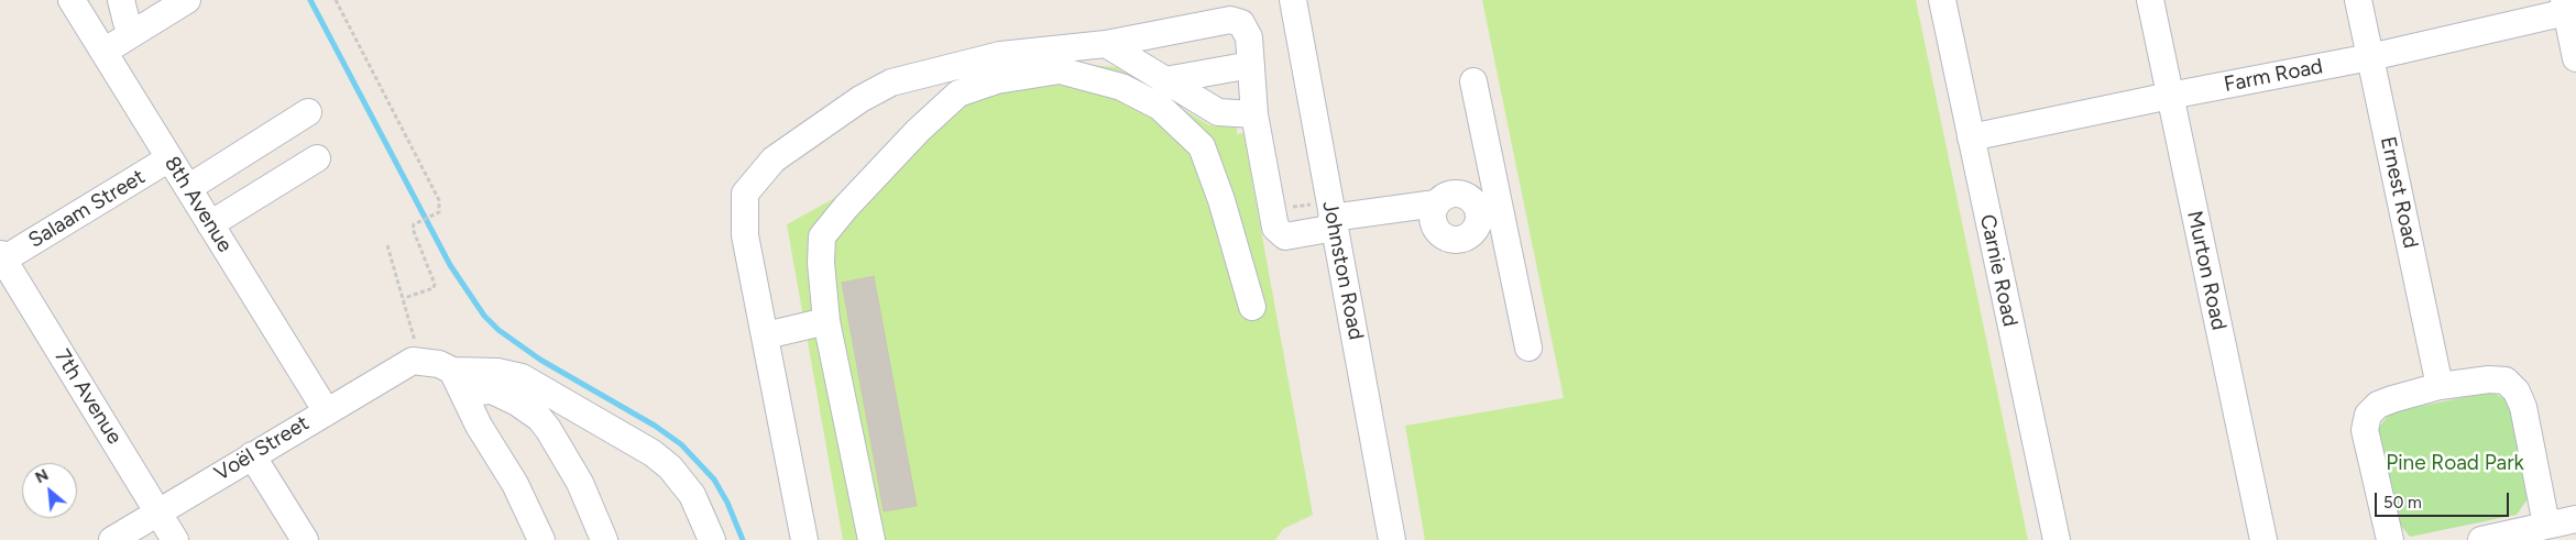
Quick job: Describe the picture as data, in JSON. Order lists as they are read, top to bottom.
{
  "streets": {
    "street": [
      "Farm Road",
      "Ernest Road",
      "8th Avenue",
      "Salaam Street",
      "Johnston Road",
      "Carnie Road",
      "Murton Road",
      "7th Avenue",
      "Voël Street"
    ]
  },
  "crossings": [
    ["Farm Road", "Ernest Road"],
    ["Farm Road", "Carnie Road"],
    ["Farm Road", "Murton Road"],
    ["8th Avenue", "Salaam Street"],
    ["8th Avenue", "Voël Street"],
    ["Salaam Street", "7th Avenue"],
    ["7th Avenue", "Voël Street"]
  ],
  "parks": ["Pine Road Park"],
  "scale_bar": "50 m",
  "north": "top left"
}
